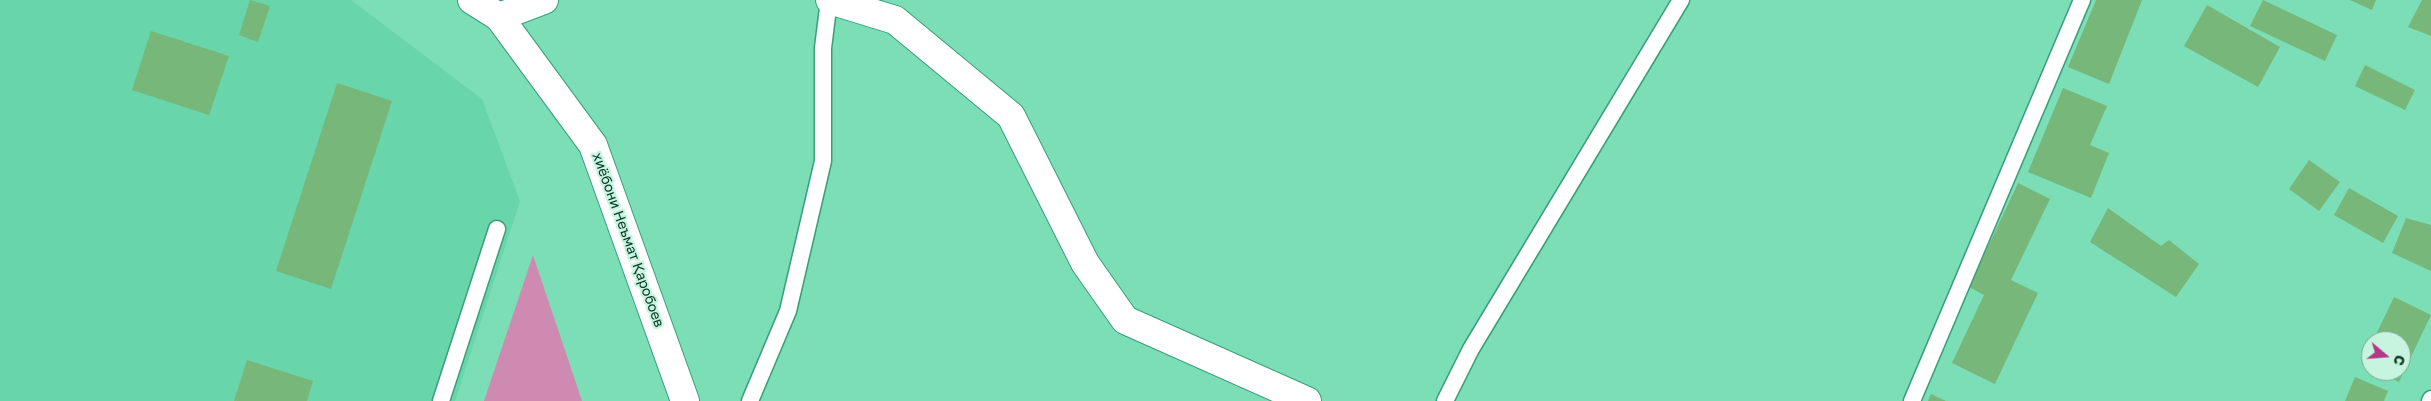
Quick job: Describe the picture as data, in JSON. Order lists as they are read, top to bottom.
{
  "streets": {
    "main road": ["хиёбони Неъмат Қаробоев"]
  },
  "north": "right"
}
